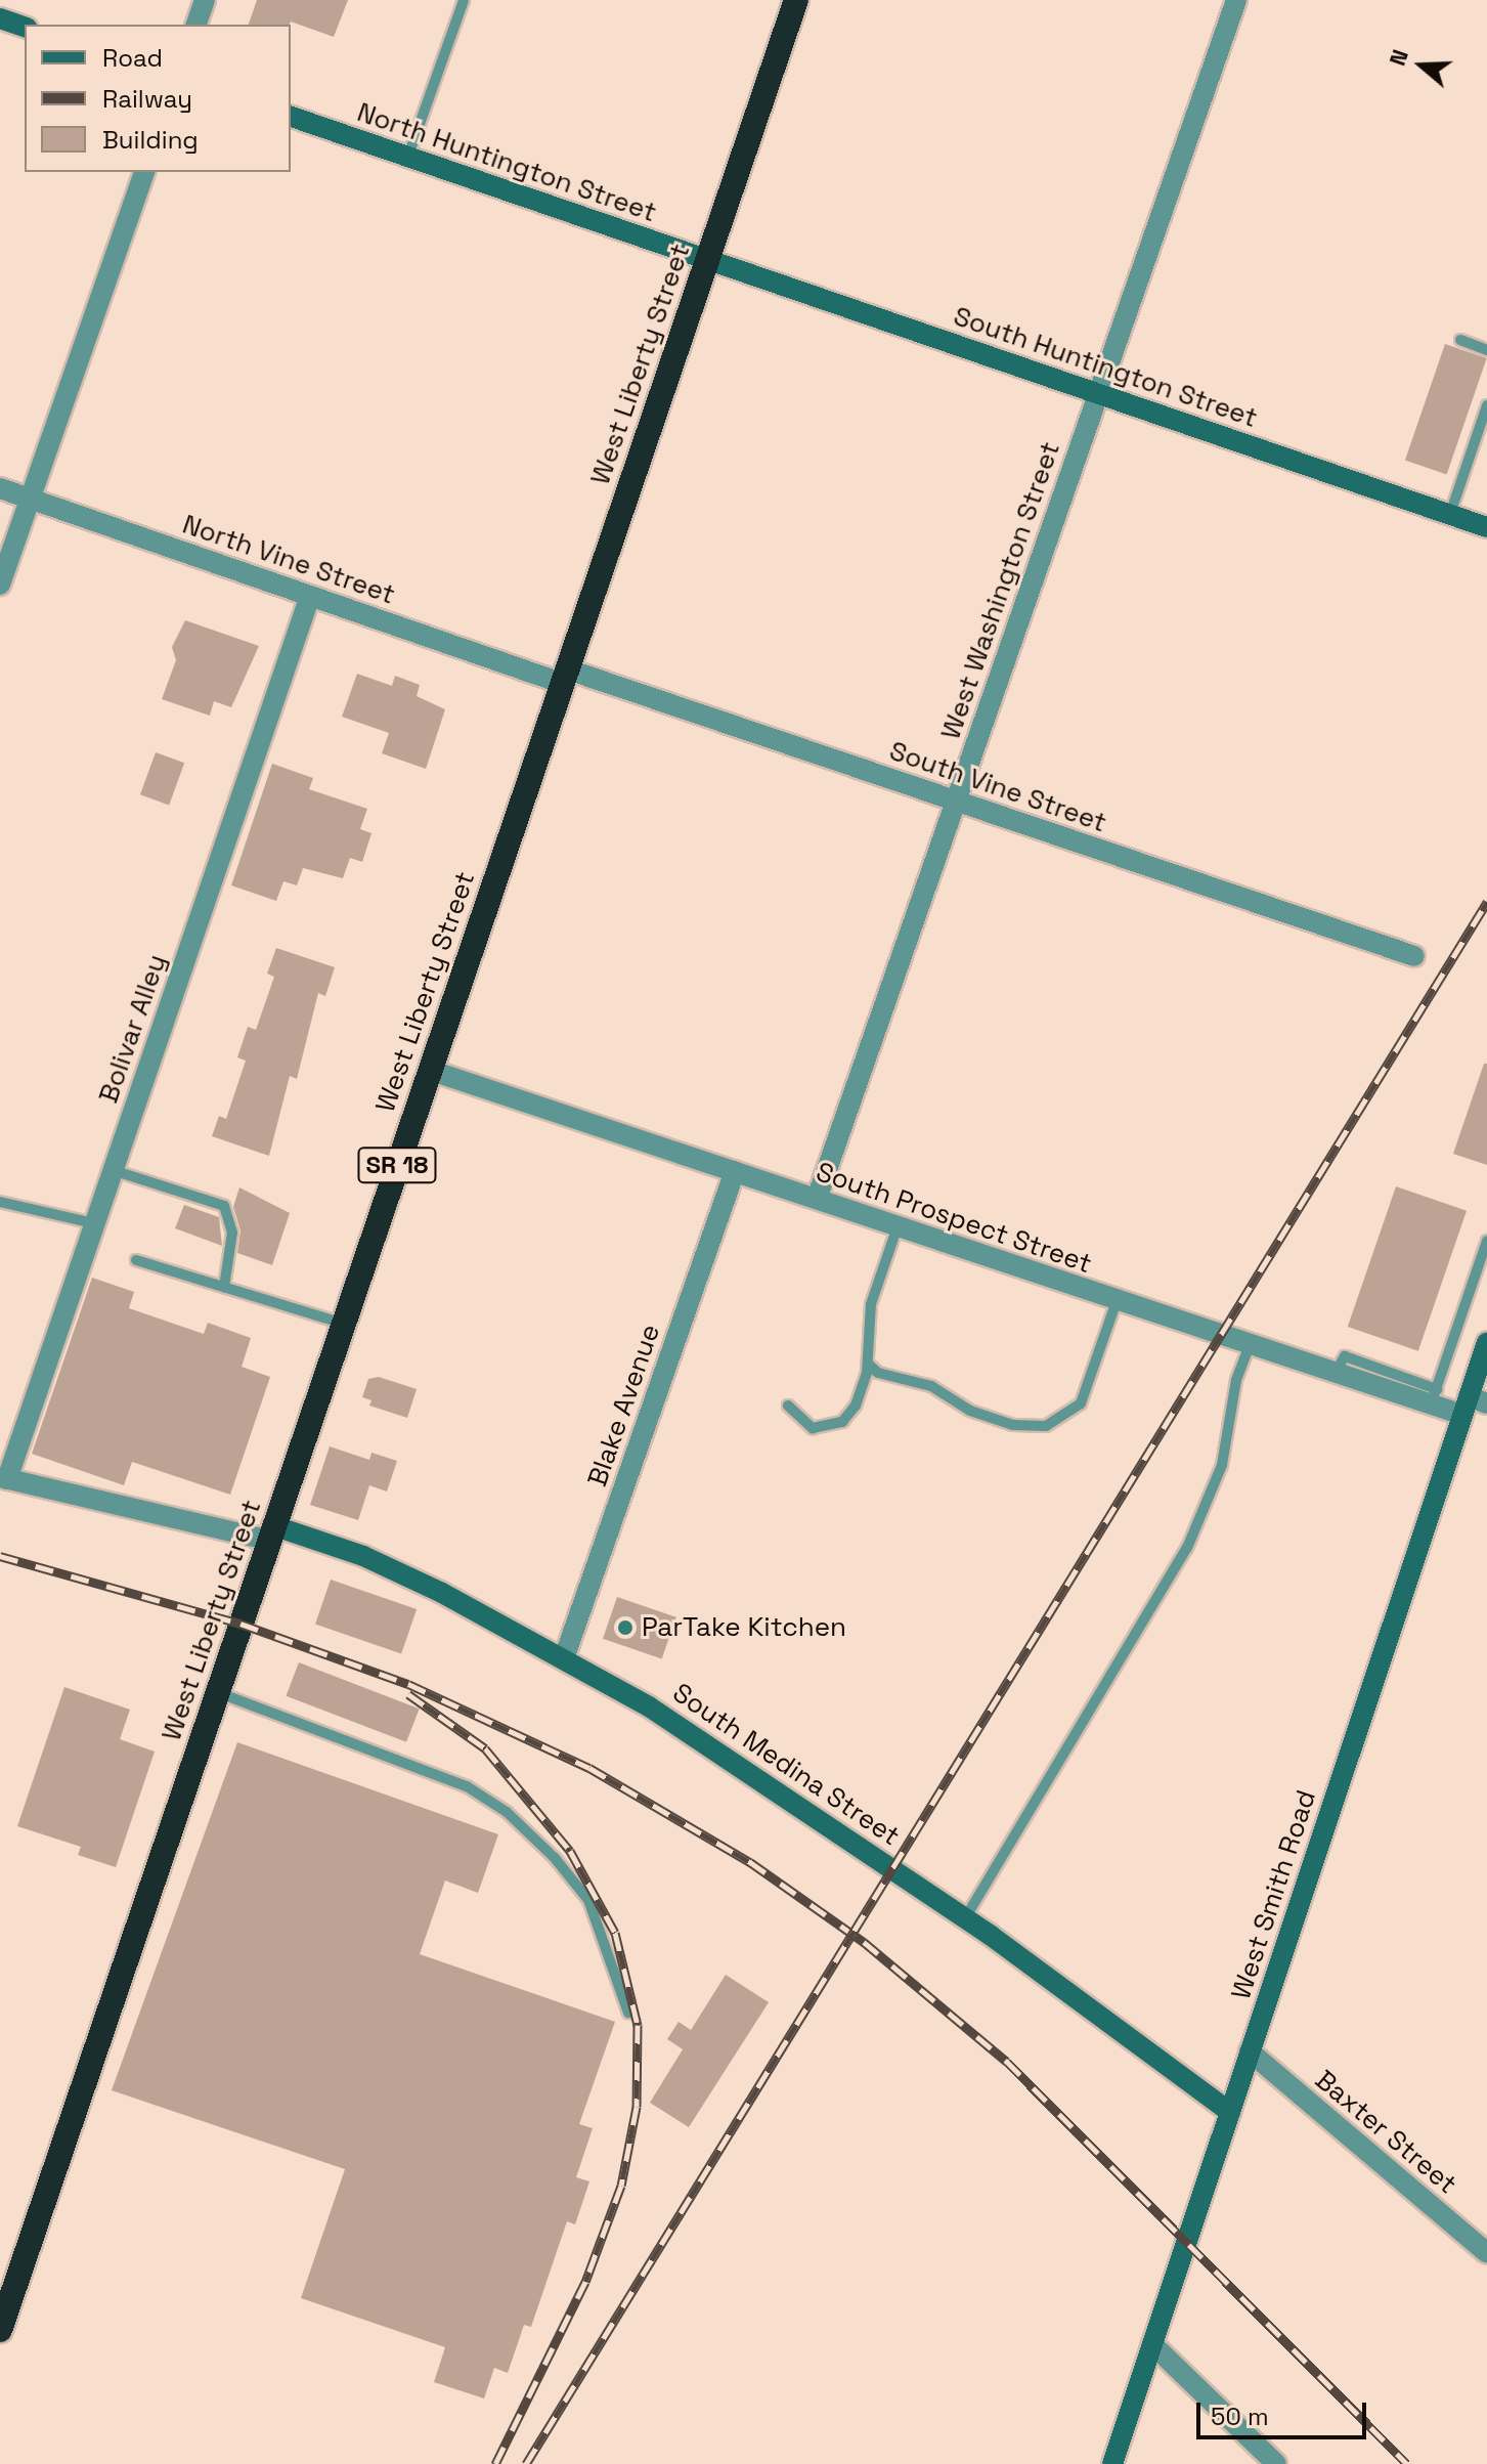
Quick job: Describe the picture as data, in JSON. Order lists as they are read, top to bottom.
{
  "streets": {
    "highway": ["West Liberty Street", "SR 18"],
    "street": [
      "North Huntington Street",
      "South Huntington Street",
      "North Vine Street",
      "West Washington Street",
      "South Vine Street",
      "Bolivar Alley",
      "South Prospect Street",
      "Blake Avenue",
      "South Medina Street",
      "West Smith Road",
      "Baxter Street"
    ]
  },
  "crossings": [
    ["North Huntington Street", "West Liberty Street"],
    ["North Huntington Street", "South Huntington Street"],
    ["West Liberty Street", "South Huntington Street"],
    ["West Liberty Street", "North Vine Street"],
    ["West Liberty Street", "South Vine Street"],
    ["West Liberty Street", "South Prospect Street"],
    ["West Liberty Street", "South Medina Street"],
    ["South Huntington Street", "West Washington Street"],
    ["North Vine Street", "South Vine Street"],
    ["North Vine Street", "Bolivar Alley"],
    ["West Washington Street", "South Vine Street"],
    ["West Washington Street", "South Prospect Street"],
    ["South Prospect Street", "Blake Avenue"],
    ["South Prospect Street", "West Smith Road"],
    ["Blake Avenue", "South Medina Street"],
    ["South Medina Street", "West Smith Road"],
    ["West Smith Road", "Baxter Street"]
  ],
  "places": ["ParTake Kitchen"],
  "legend": ["Road", "Railway", "Building"],
  "scale_bar": "50 m",
  "north": "left"
}
